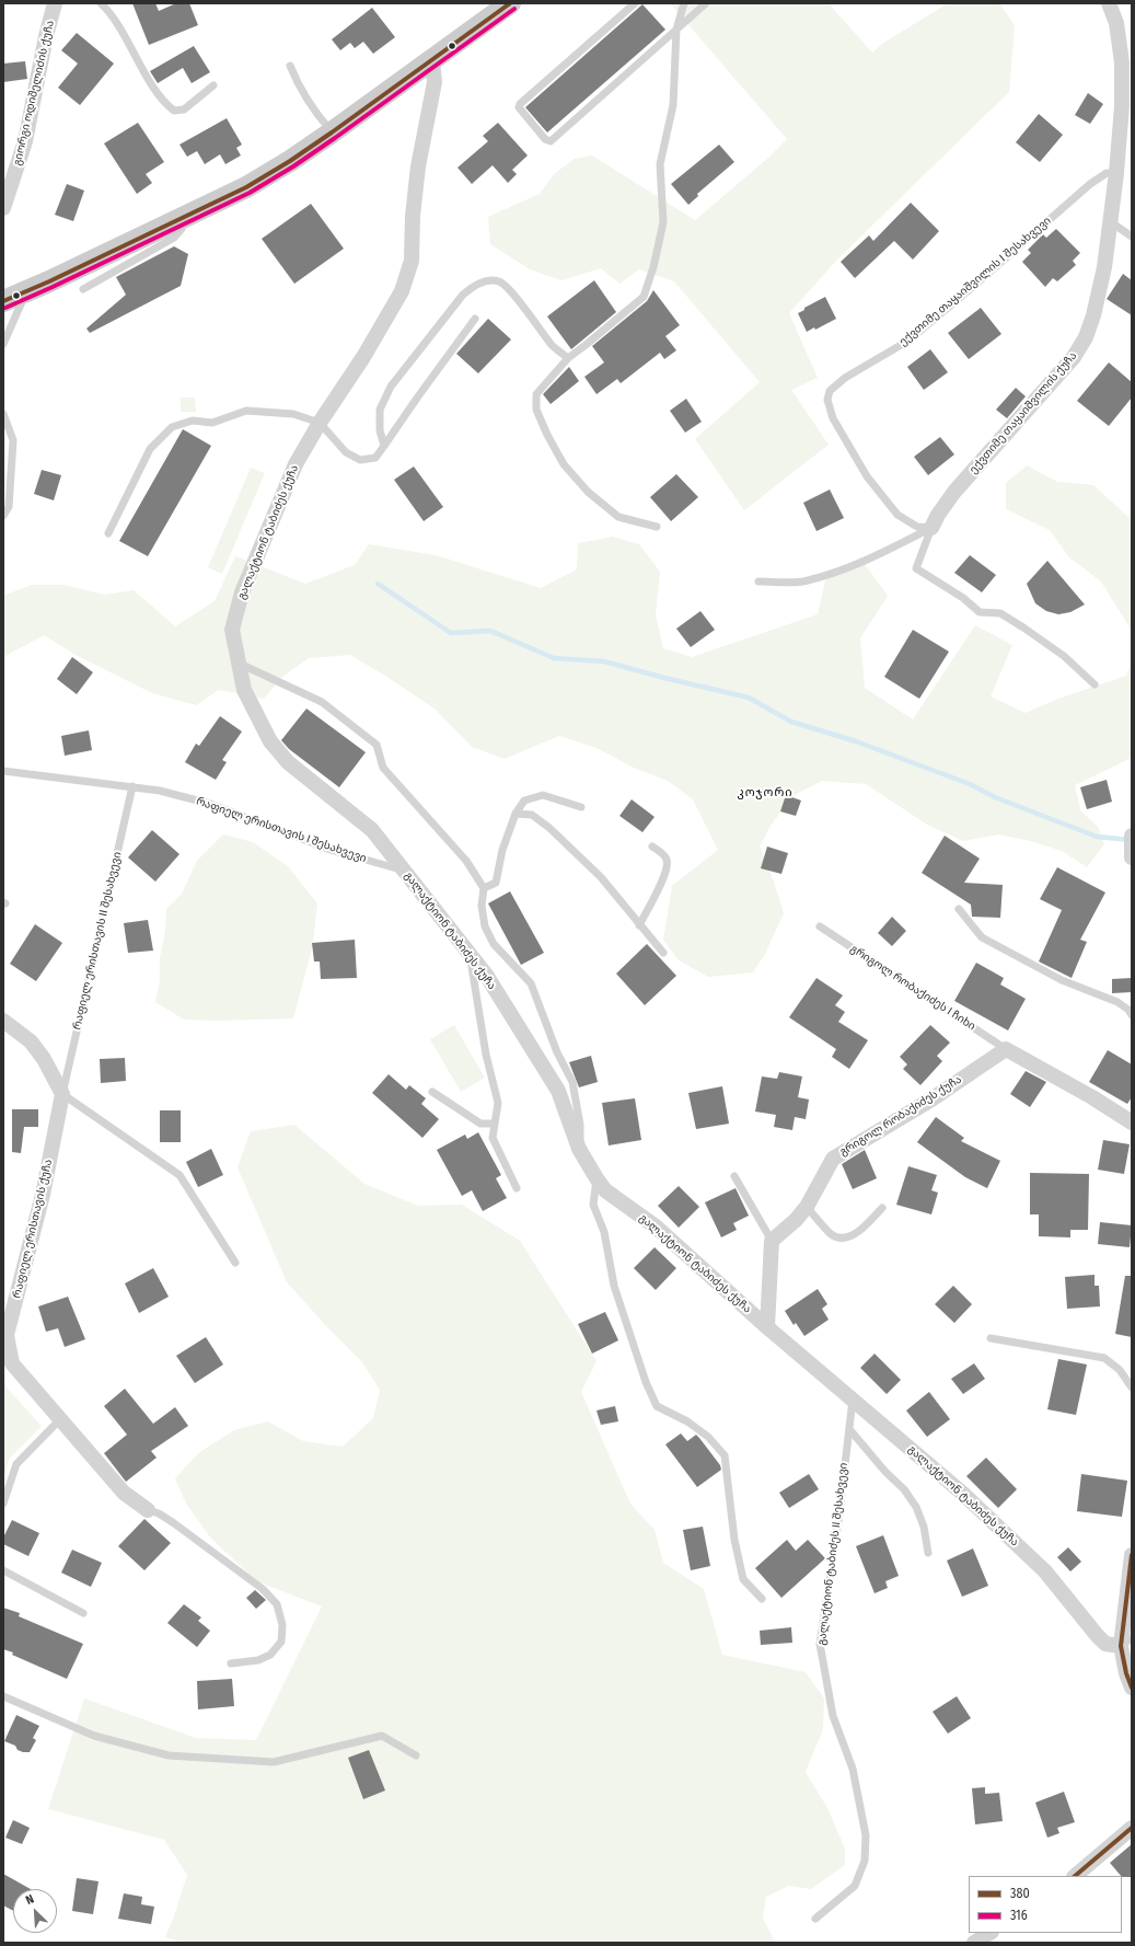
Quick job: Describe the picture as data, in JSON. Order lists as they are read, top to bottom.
{
  "streets": {
    "street": [
      "გიორგი ოდიშელიძის ქუჩა",
      "ექვთიმე თაყაიშვილის ქუჩა",
      "გალაქტიონ ტაბიძეს ქუჩა",
      "გრიგოლ რობაქიძეს ქუჩა",
      "რაფიელ ერისთავის ქუჩა"
    ],
    "lane": [
      "ექვთიმე თაყაიშვილის I შესახვევი",
      "რაფიელ ერისთავის I შესახვევი",
      "რაფიელ ერისთავის II შესახვევი",
      "გრიგოლ რობაქიძეს I ჩიხი",
      "გალაქტიონ ტაბიძეს II შესახვევი"
    ]
  },
  "crossings": [
    ["ექვთიმე თაყაიშვილის I შესახვევი", "ექვთიმე თაყაიშვილის ქუჩა"],
    ["გალაქტიონ ტაბიძეს ქუჩა", "რაფიელ ერისთავის I შესახვევი"],
    ["გალაქტიონ ტაბიძეს ქუჩა", "გალაქტიონ ტაბიძეს II შესახვევი"],
    ["რაფიელ ერისთავის I შესახვევი", "რაფიელ ერისთავის II შესახვევი"],
    ["რაფიელ ერისთავის II შესახვევი", "რაფიელ ერისთავის ქუჩა"],
    ["გრიგოლ რობაქიძეს I ჩიხი", "გრიგოლ რობაქიძეს ქუჩა"]
  ],
  "districts": ["კოჯორი"],
  "lines": ["transit line 380", "transit line 316"],
  "legend": ["380", "316"],
  "north": "top left"
}
